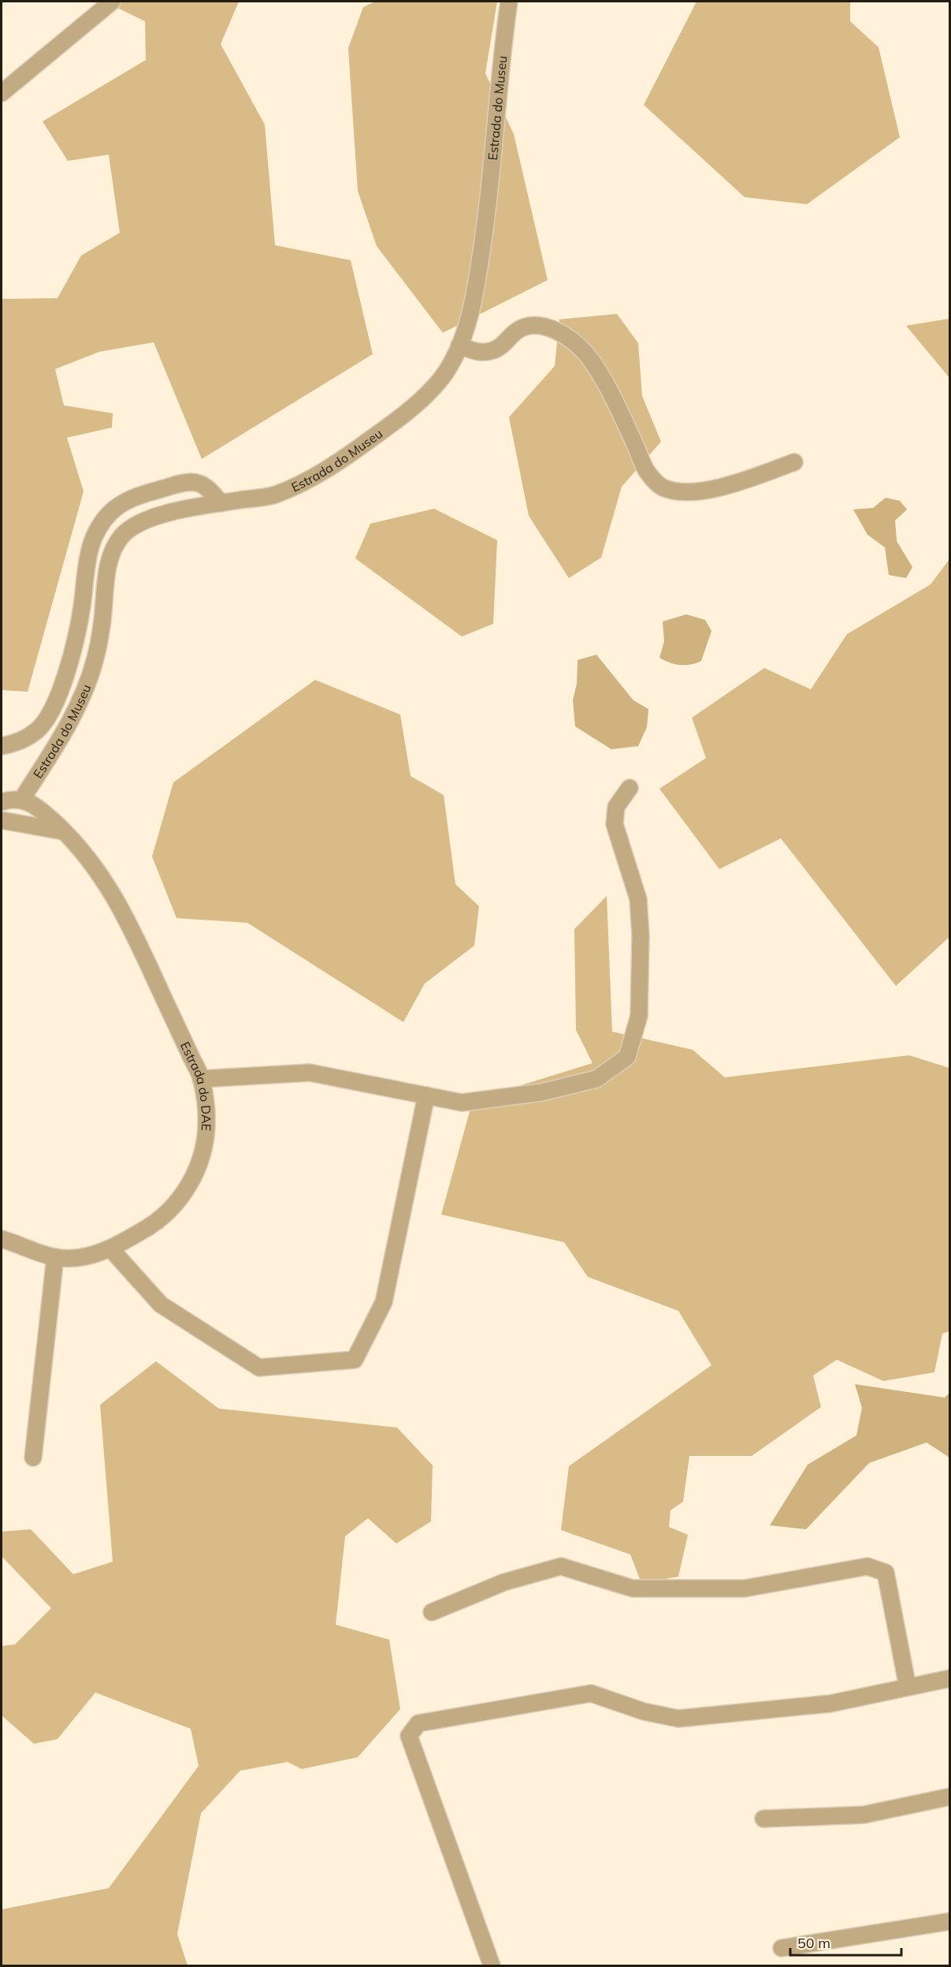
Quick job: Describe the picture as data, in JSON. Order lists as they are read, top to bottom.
{
  "streets": {
    "street": ["Estrada do Museu", "Estrada do DAE"]
  },
  "crossings": [
    ["Estrada do Museu", "Estrada do DAE"]
  ],
  "scale_bar": "50 m"
}
